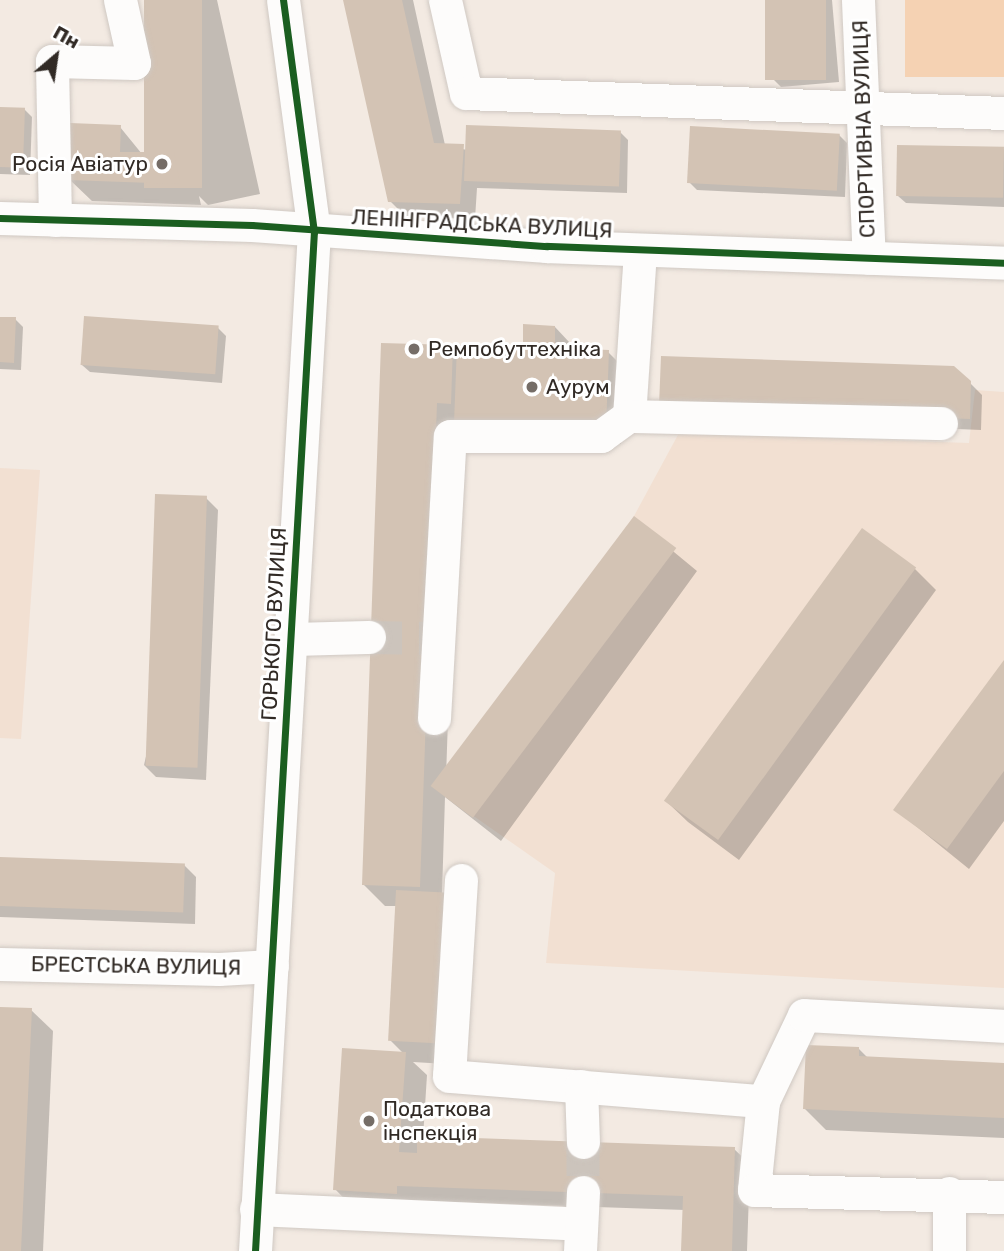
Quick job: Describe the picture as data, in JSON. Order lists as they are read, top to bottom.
{
  "streets": {
    "street": [
      "СПОРТИВНА ВУЛИЦЯ",
      "ЛЕНІНГРАДСЬКА ВУЛИЦЯ",
      "ГОРЬКОГО ВУЛИЦЯ",
      "БРЕСТСЬКА ВУЛИЦЯ"
    ]
  },
  "crossings": [
    ["СПОРТИВНА ВУЛИЦЯ", "ЛЕНІНГРАДСЬКА ВУЛИЦЯ"],
    ["ЛЕНІНГРАДСЬКА ВУЛИЦЯ", "ГОРЬКОГО ВУЛИЦЯ"],
    ["ГОРЬКОГО ВУЛИЦЯ", "БРЕСТСЬКА ВУЛИЦЯ"]
  ],
  "places": [
    "Росія Авіатур",
    "Ремпобуттехніка",
    "Аурум",
    "Податкова інспекція"
  ],
  "north": "top right"
}
